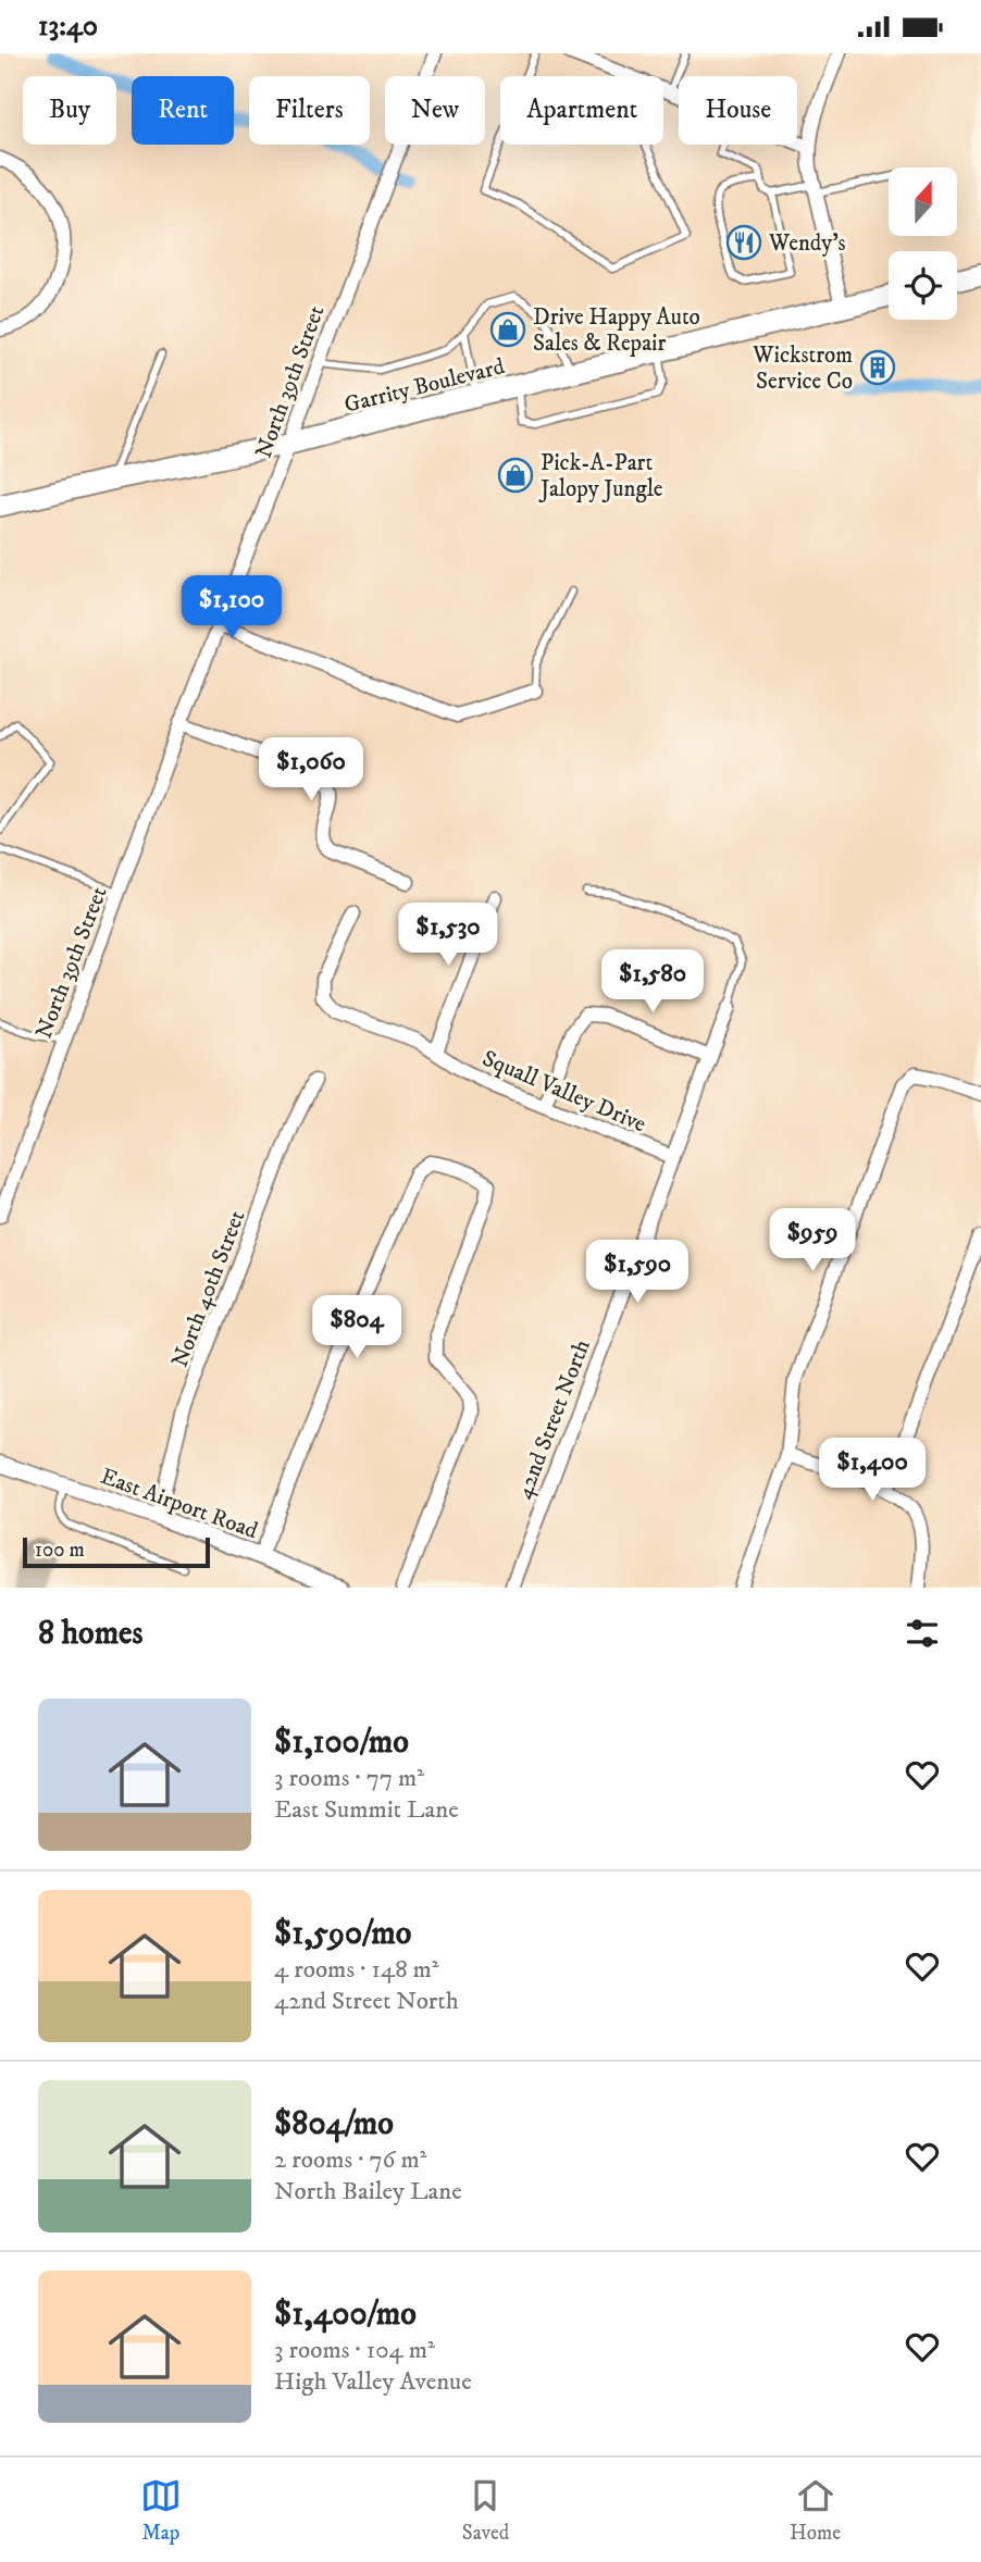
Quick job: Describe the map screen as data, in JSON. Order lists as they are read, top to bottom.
{
  "streets": {
    "main road": ["Garrity Boulevard"],
    "street": [
      "North 39th Street",
      "Squall Valley Drive",
      "North 40th Street",
      "42nd Street North",
      "East Airport Road"
    ]
  },
  "crossings": [
    ["North 39th Street", "Garrity Boulevard"],
    ["Squall Valley Drive", "42nd Street North"],
    ["North 40th Street", "East Airport Road"]
  ],
  "places": {
    "restaurant": ["Wendy's"],
    "shop": ["Drive Happy Auto Sales & Repair", "Pick-A-Part Jalopy Jungle"],
    "building": ["Wickstrom Service Co"]
  },
  "scale_bar": "100 m",
  "north": "top",
  "page": {
    "status": "13:40",
    "chip": [
      "Buy",
      "Rent",
      "Filters",
      "New",
      "Apartment",
      "House"
    ],
    "price": [
      "$1,100",
      "$1,060",
      "$1,530",
      "$1,580",
      "$959",
      "$1,590",
      "$804",
      "$1,400"
    ],
    "scale": "100 m",
    "heading": "8 homes",
    "list": [
      {
        "name": "$1,100/mo",
        "note": "3 rooms · 77 m² · East Summit Lane"
      },
      {
        "name": "$1,590/mo",
        "note": "4 rooms · 148 m² · 42nd Street North"
      },
      {
        "name": "$804/mo",
        "note": "2 rooms · 76 m² · North Bailey Lane"
      },
      {
        "name": "$1,400/mo",
        "note": "3 rooms · 104 m² · High Valley Avenue"
      }
    ],
    "tabs": ["Map", "Saved", "Home"]
  }
}
